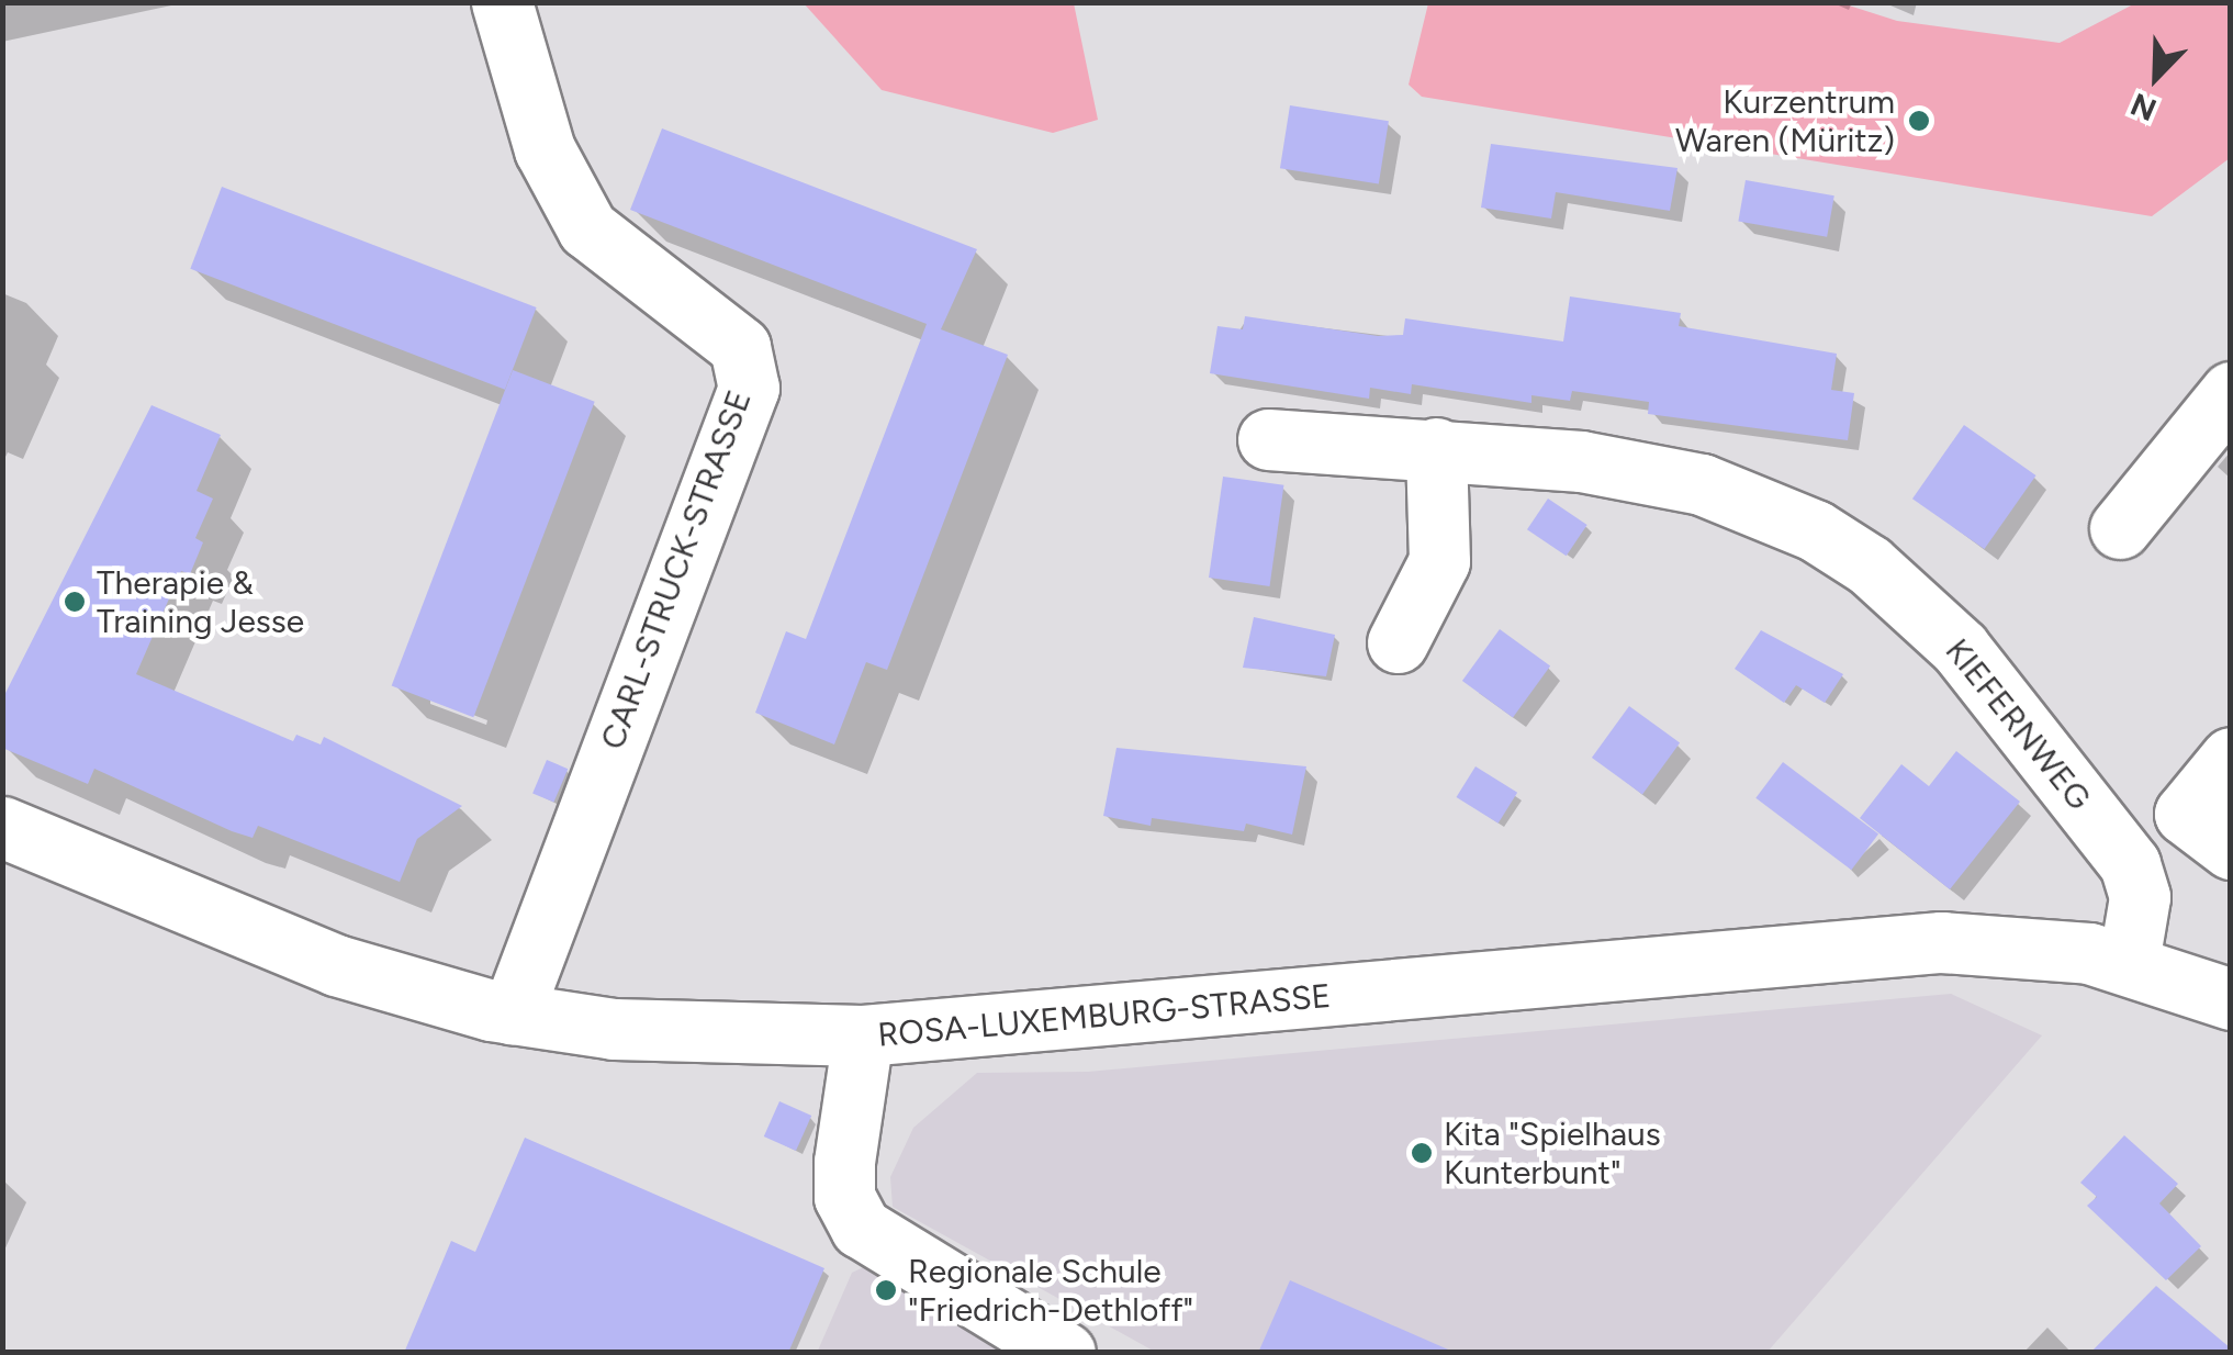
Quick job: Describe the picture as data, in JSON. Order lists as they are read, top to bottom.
{
  "streets": {
    "street": ["CARL-STRUCK-STRASSE", "KIEFERNWEG", "ROSA-LUXEMBURG-STRASSE"]
  },
  "crossings": [
    ["CARL-STRUCK-STRASSE", "ROSA-LUXEMBURG-STRASSE"],
    ["KIEFERNWEG", "ROSA-LUXEMBURG-STRASSE"]
  ],
  "places": [
    "Kurzentrum Waren (Müritz)",
    "Therapie & Training Jesse",
    "Kita \"Spielhaus Kunterbunt\"",
    "Regionale Schule \"Friedrich-Dethloff\""
  ],
  "north": "bottom left"
}
